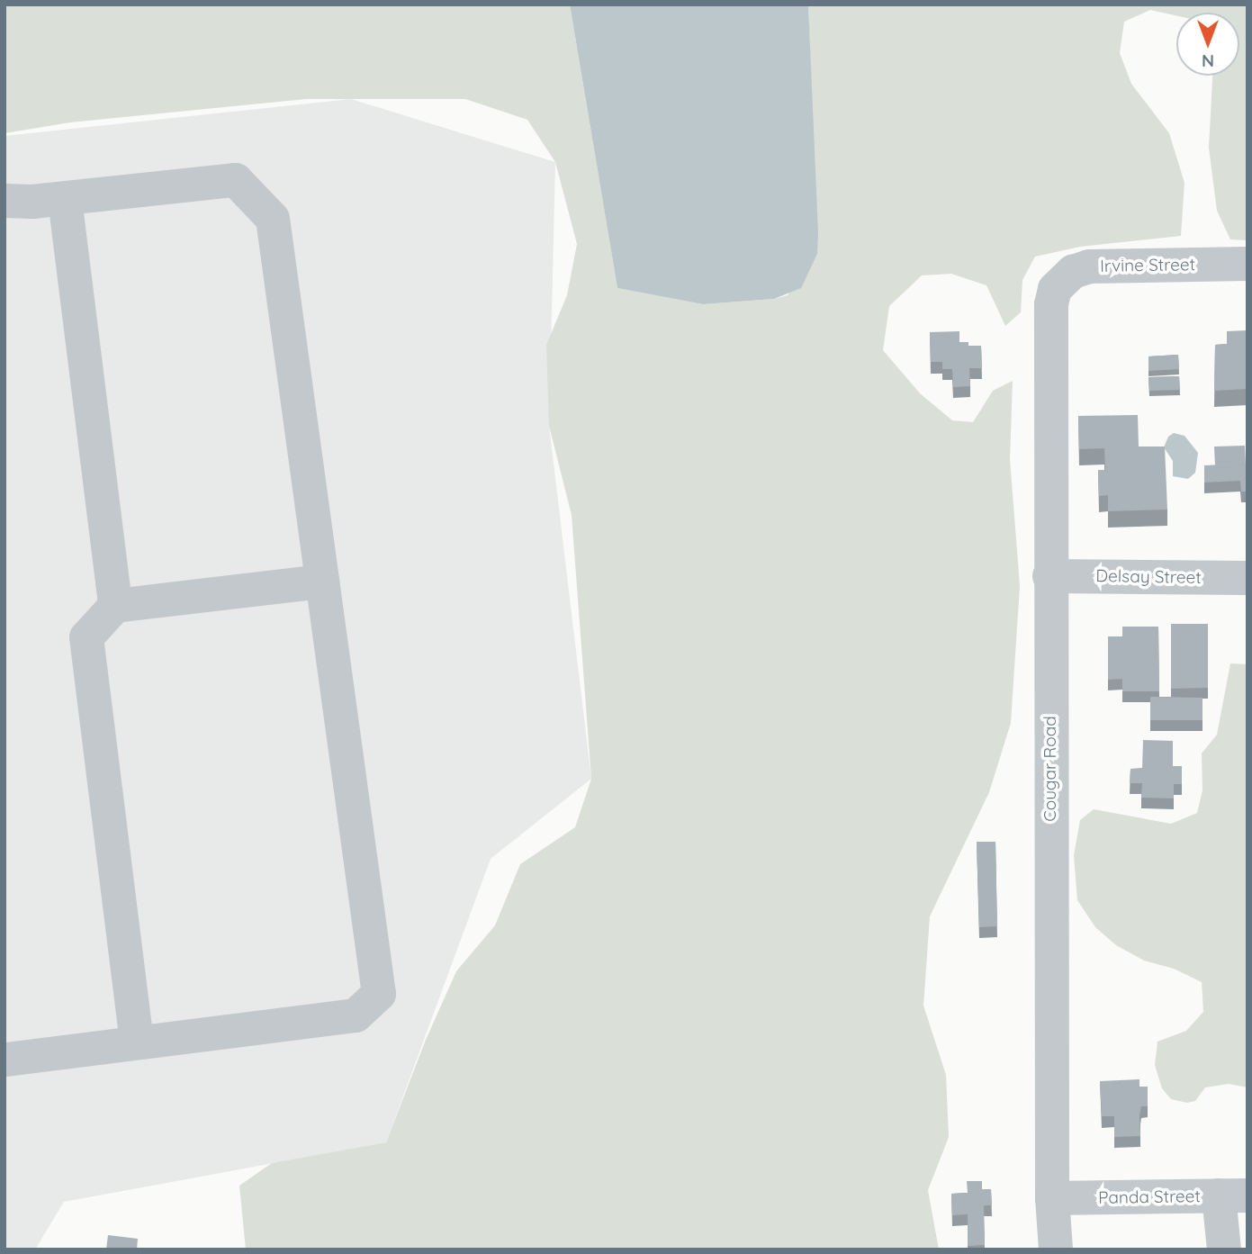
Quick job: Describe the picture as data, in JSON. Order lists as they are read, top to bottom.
{
  "streets": {
    "street": [
      "Irvine Street",
      "Delsay Street",
      "Cougar Road",
      "Panda Street"
    ]
  },
  "crossings": [
    ["Irvine Street", "Cougar Road"],
    ["Delsay Street", "Cougar Road"],
    ["Cougar Road", "Panda Street"]
  ],
  "north": "bottom"
}
